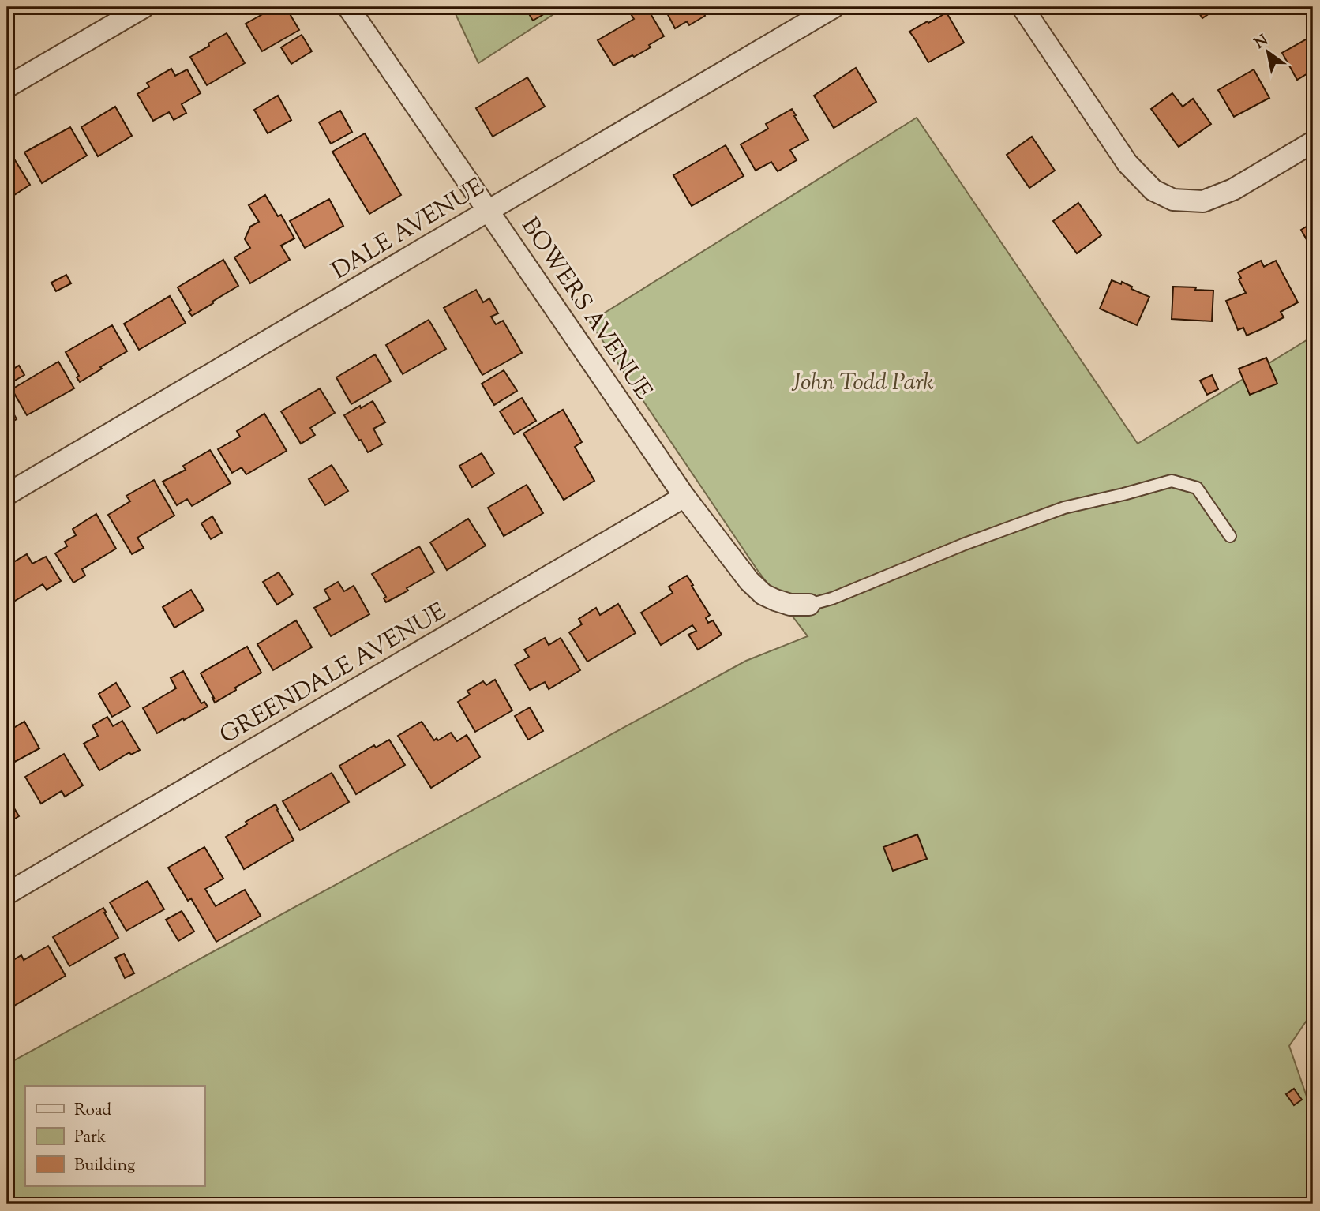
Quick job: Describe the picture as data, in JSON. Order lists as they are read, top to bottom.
{
  "streets": {
    "street": ["DALE AVENUE", "BOWERS AVENUE", "GREENDALE AVENUE"]
  },
  "crossings": [
    ["DALE AVENUE", "BOWERS AVENUE"],
    ["BOWERS AVENUE", "GREENDALE AVENUE"]
  ],
  "parks": ["John Todd Park"],
  "legend": ["Road", "Park", "Building"],
  "north": "top left"
}
